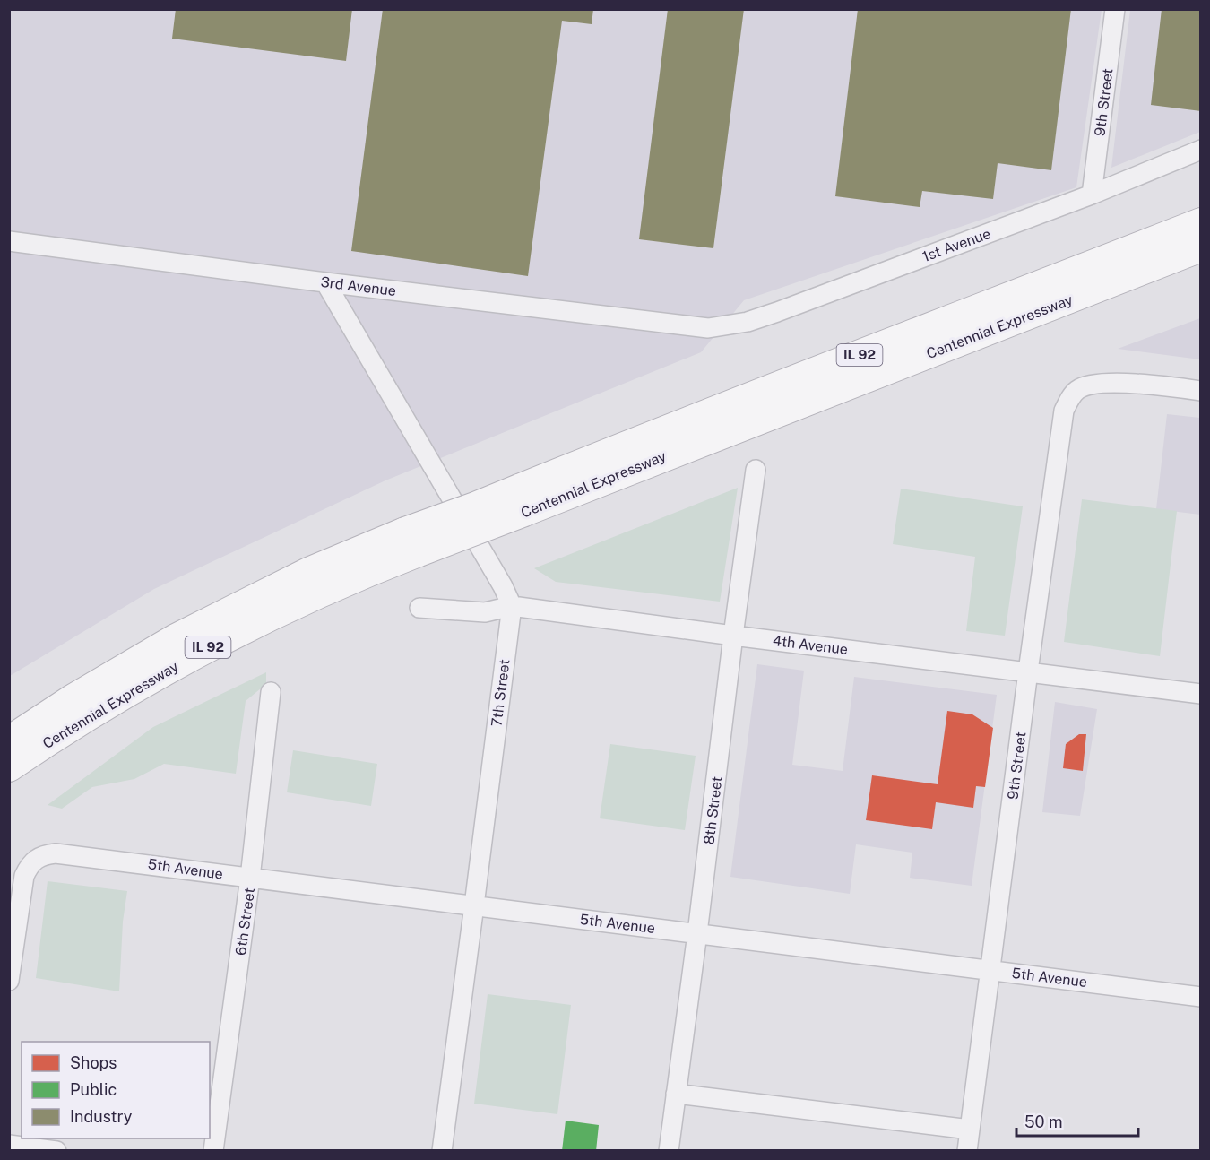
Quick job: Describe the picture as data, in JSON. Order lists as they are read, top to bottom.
{
  "streets": {
    "highway": ["Centennial Expressway", "IL 92"],
    "street": [
      "9th Street",
      "1st Avenue",
      "3rd Avenue",
      "4th Avenue",
      "7th Street",
      "8th Street",
      "5th Avenue",
      "6th Street"
    ]
  },
  "crossings": [
    ["9th Street", "1st Avenue"],
    ["9th Street", "4th Avenue"],
    ["9th Street", "5th Avenue"],
    ["1st Avenue", "3rd Avenue"],
    ["4th Avenue", "7th Street"],
    ["4th Avenue", "8th Street"],
    ["7th Street", "5th Avenue"],
    ["8th Street", "5th Avenue"],
    ["5th Avenue", "6th Street"]
  ],
  "legend": ["Shops", "Public", "Industry"],
  "scale_bar": "50 m"
}
